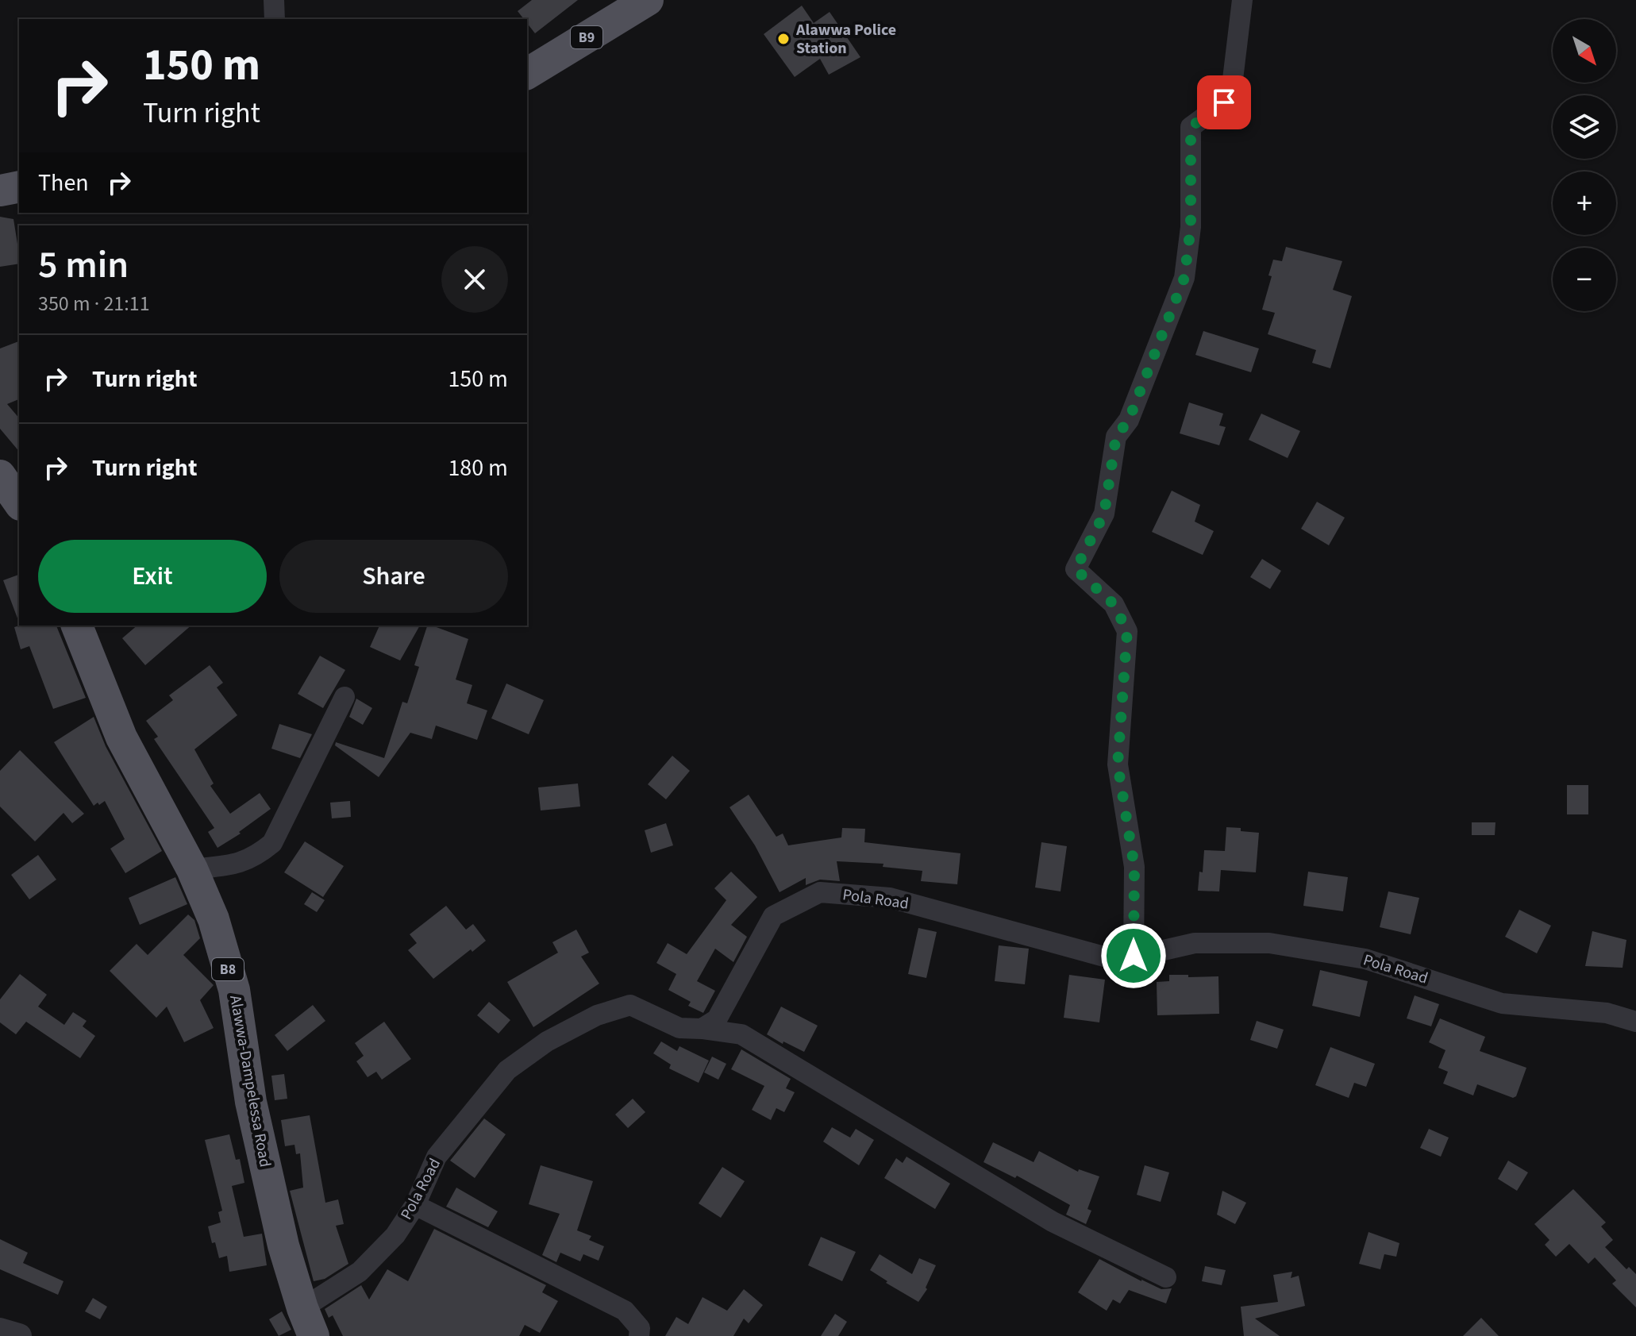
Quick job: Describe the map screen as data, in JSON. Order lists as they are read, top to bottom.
{
  "streets": {
    "main road": ["B9", "B8", "Alawwa-Dampelessa Road"],
    "street": ["Pola Road"]
  },
  "crossings": [
    ["Pola Road", "Alawwa-Dampelessa Road"]
  ],
  "places": ["Alawwa Police Station"],
  "north": "bottom right",
  "page": {
    "map_buttons": ["+", "−"],
    "turn": ["150 m", "Turn right"],
    "then": "Then",
    "heading": ["5 min", "350 m · 21:11"],
    "list": [
      {
        "name": "Turn right",
        "value": "150 m"
      },
      {
        "name": "Turn right",
        "value": "180 m"
      }
    ],
    "buttons": ["Exit", "Share"]
  }
}
